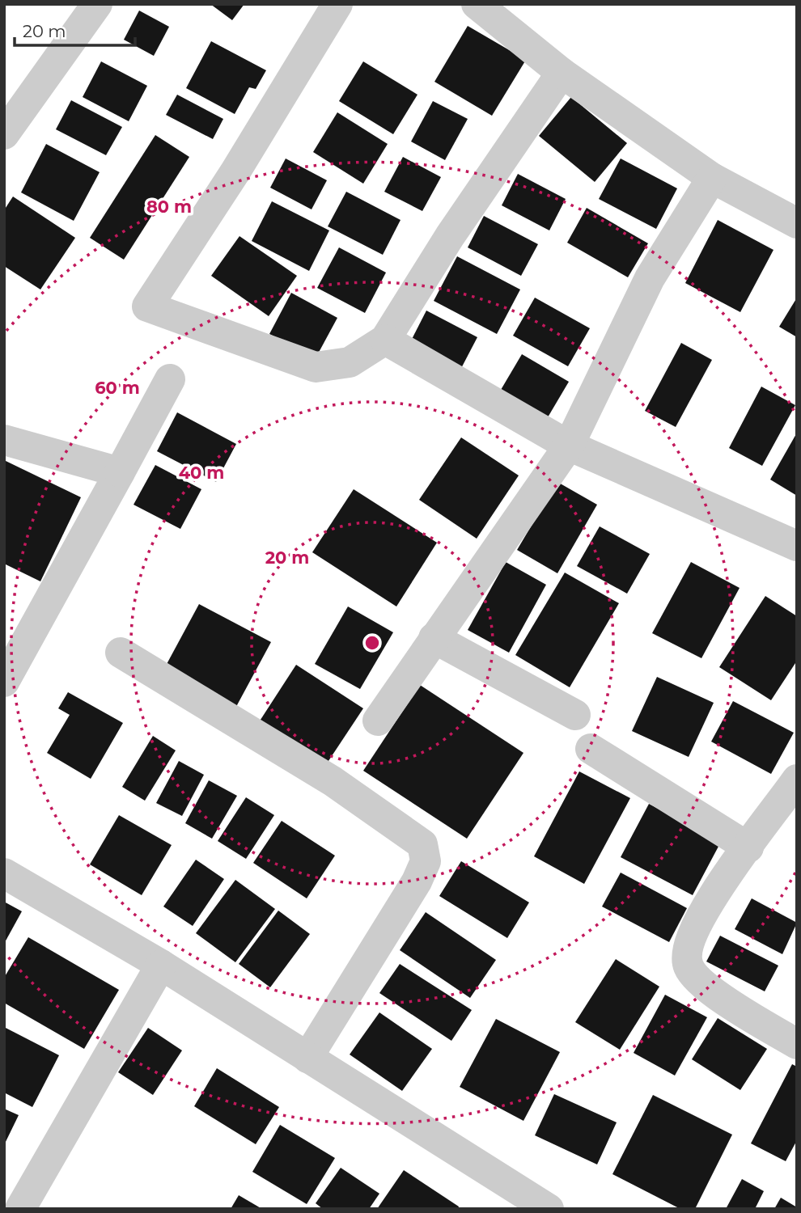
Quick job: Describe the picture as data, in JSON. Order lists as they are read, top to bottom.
{
  "scale_bar": "20 m",
  "rings": [
    "80 m",
    "60 m",
    "40 m",
    "20 m"
  ]
}
